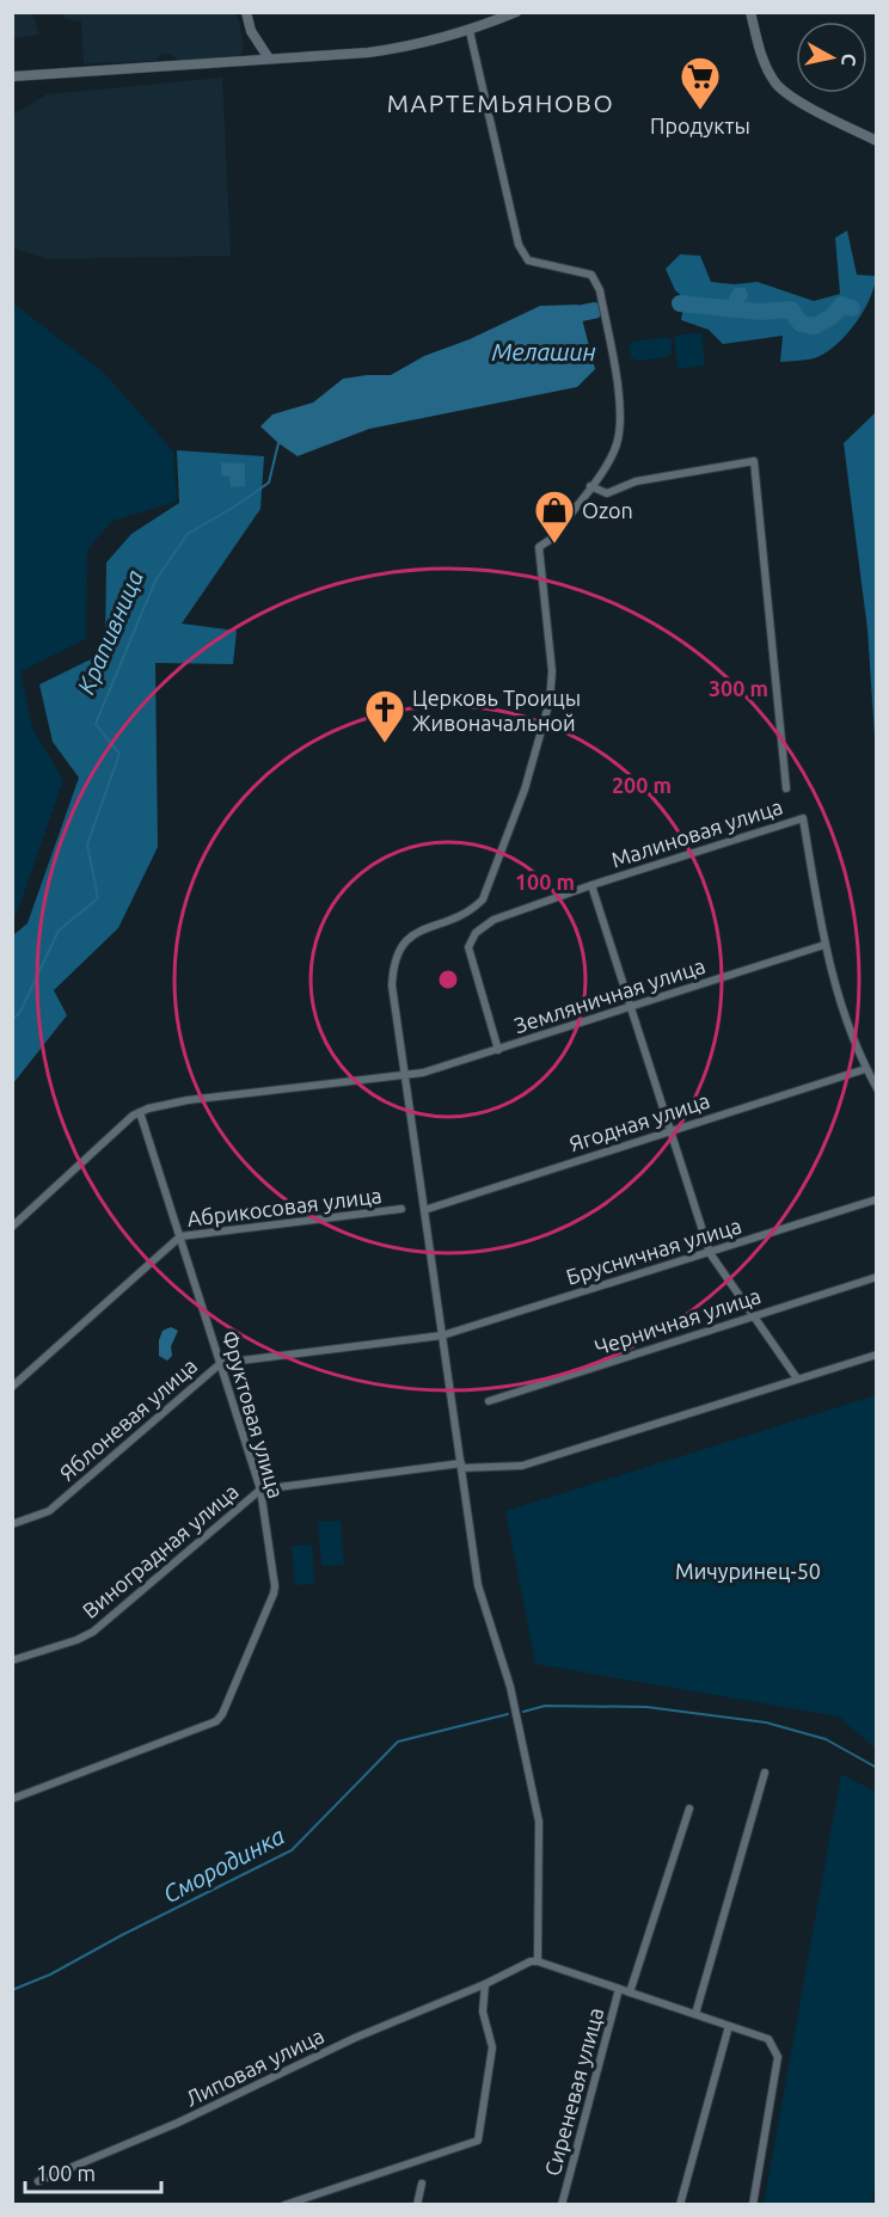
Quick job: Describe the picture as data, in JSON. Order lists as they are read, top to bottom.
{
  "streets": {
    "street": [
      "Малиновая улица",
      "Земляничная улица",
      "Ягодная улица",
      "Абрикосовая улица",
      "Брусничная улица",
      "Черничная улица",
      "Фруктовая улица",
      "Яблоневая улица",
      "Виноградная улица",
      "Липовая улица",
      "Сиреневая улица"
    ]
  },
  "crossings": [
    ["Малиновая улица", "Земляничная улица"],
    ["Абрикосовая улица", "Фруктовая улица"],
    ["Брусничная улица", "Яблоневая улица"],
    ["Фруктовая улица", "Яблоневая улица"],
    ["Фруктовая улица", "Виноградная улица"]
  ],
  "districts": ["МАРТЕМЬЯНОВО"],
  "water": ["Мелашин", "Крапивница", "Смородинка"],
  "parks": ["Мичуринец-50"],
  "places": {
    "supermarket": ["Продукты"],
    "shop": ["Ozon"],
    "church": ["Церковь Троицы Живоначальной"]
  },
  "scale_bar": "100 m",
  "north": "right",
  "rings": ["300 m", "200 m", "100 m"]
}
